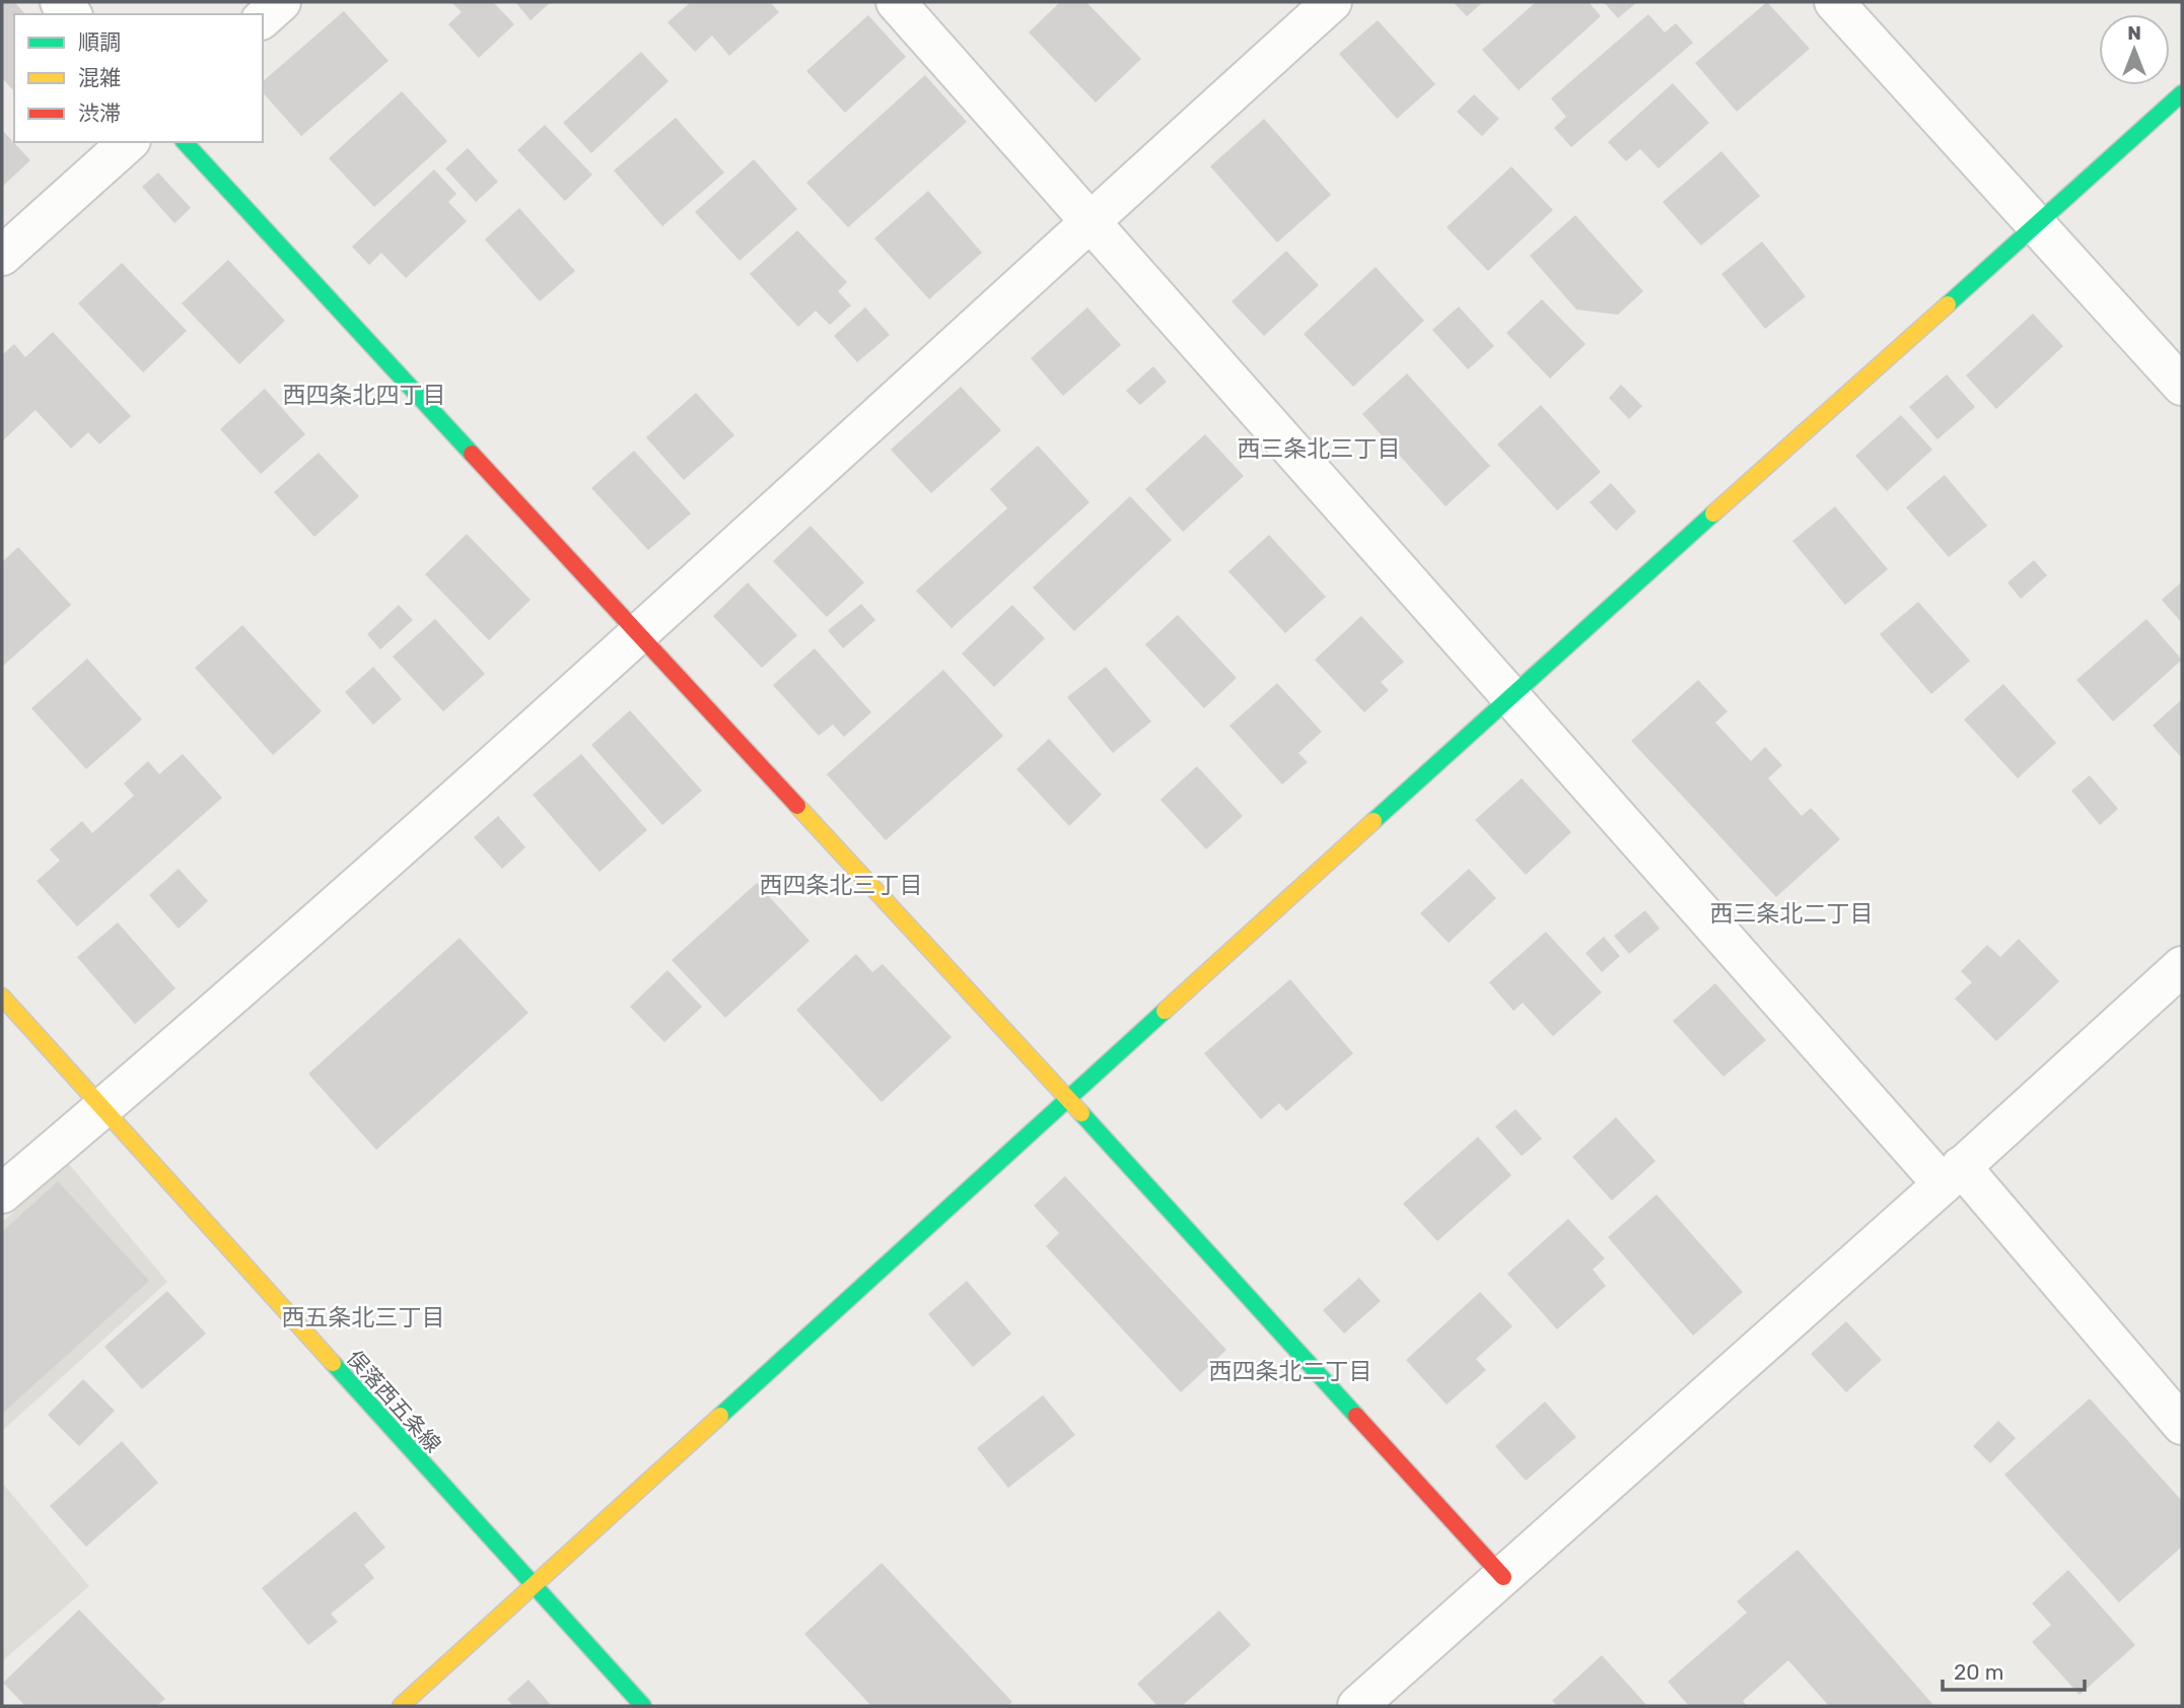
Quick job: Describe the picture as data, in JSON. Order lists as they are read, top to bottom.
{
  "streets": {
    "street": ["俣落西五条線"]
  },
  "districts": [
    "西四条北四丁目",
    "西三条北三丁目",
    "西四条北三丁目",
    "西三条北二丁目",
    "西五条北三丁目",
    "西四条北二丁目"
  ],
  "legend": ["順調", "混雑", "渋滞"],
  "scale_bar": "20 m",
  "north": "top"
}
